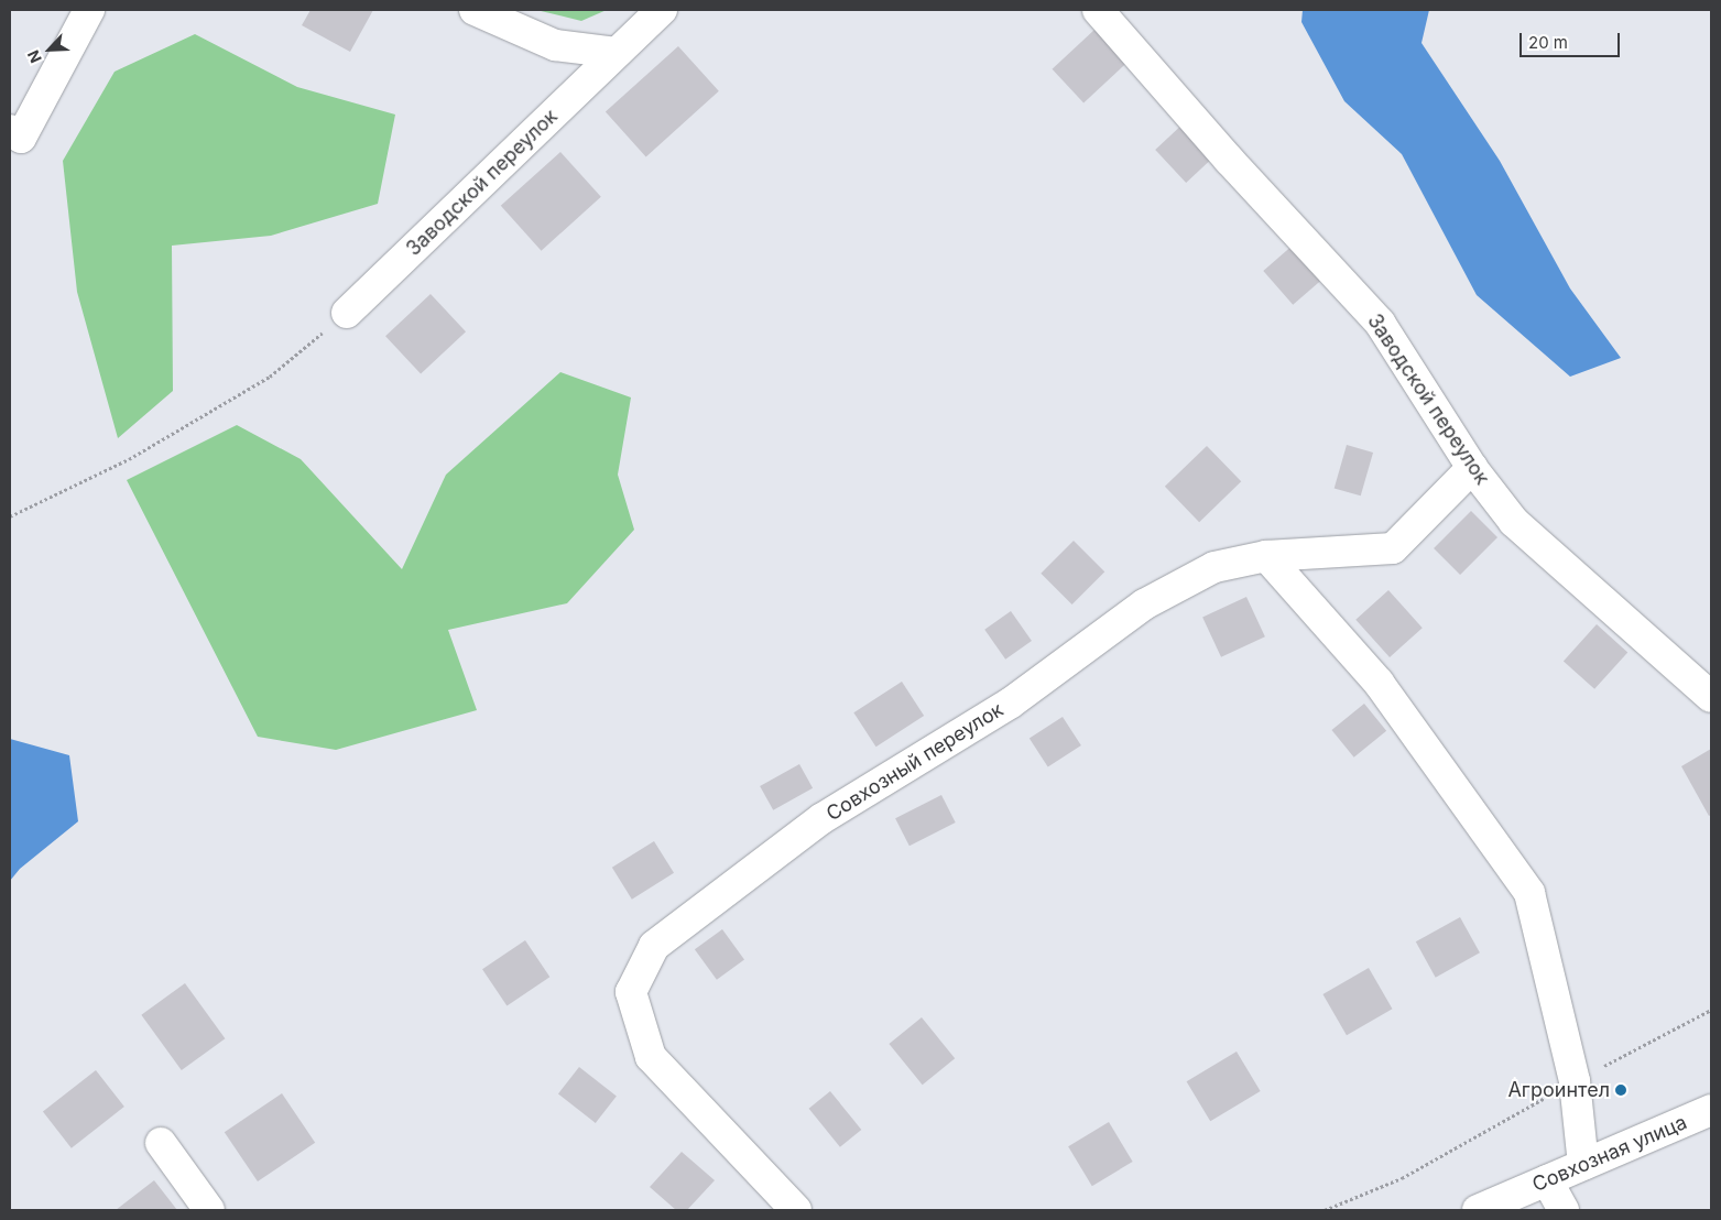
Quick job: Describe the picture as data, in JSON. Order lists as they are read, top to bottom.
{
  "streets": {
    "street": ["Заводской переулок", "Совхозный переулок", "Совхозная улица"]
  },
  "crossings": [
    ["Заводской переулок", "Совхозный переулок"]
  ],
  "places": ["Агроинтел"],
  "scale_bar": "20 m",
  "north": "bottom left"
}
